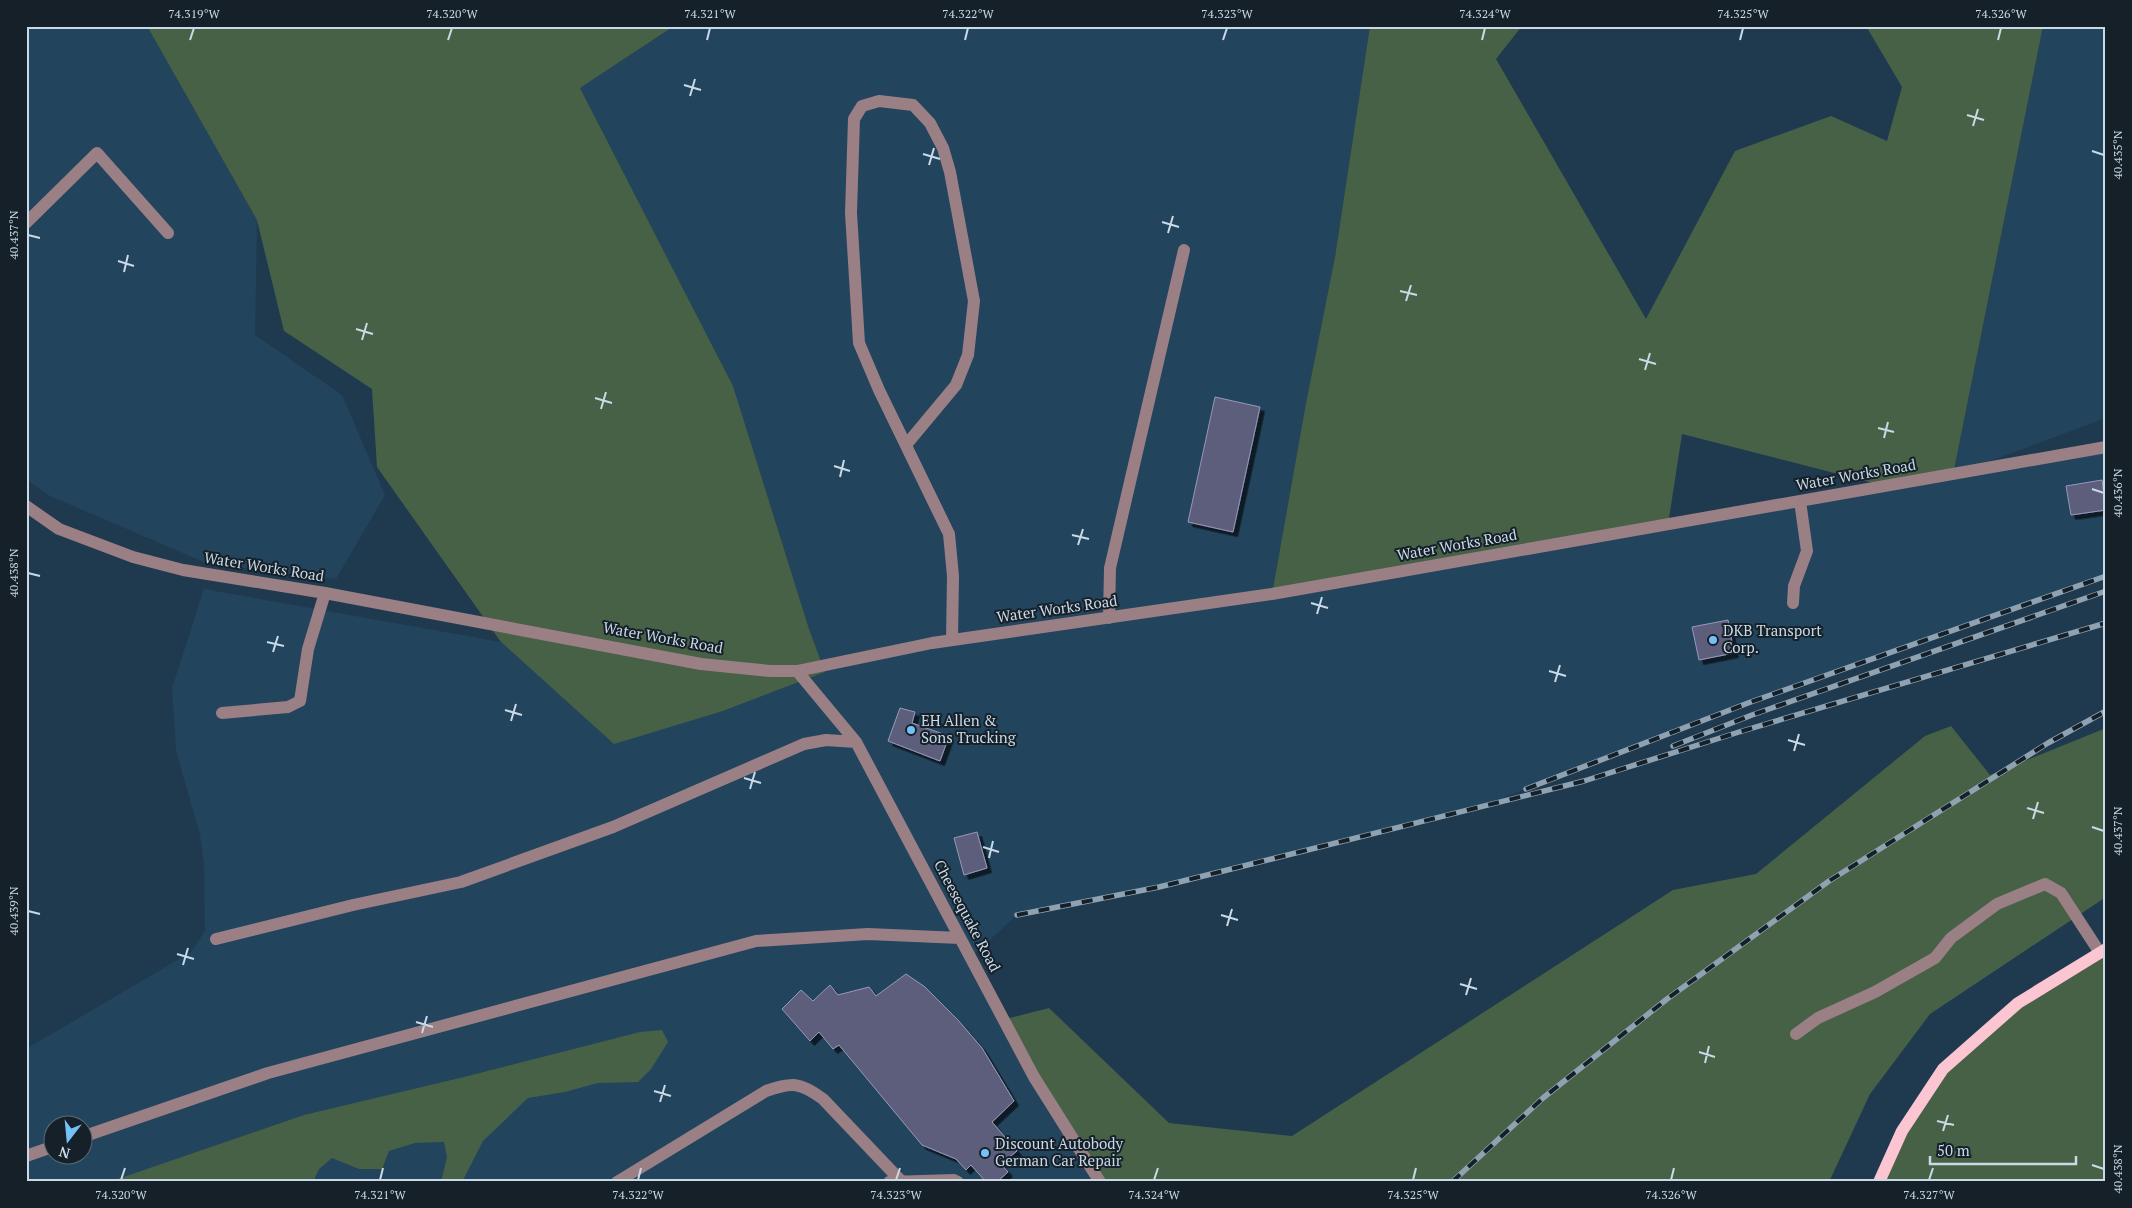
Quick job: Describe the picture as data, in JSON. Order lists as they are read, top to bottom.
{
  "streets": {
    "street": ["Water Works Road", "Cheesequake Road"]
  },
  "crossings": [
    ["Water Works Road", "Cheesequake Road"]
  ],
  "places": ["DKB Transport Corp.", "EH Allen & Sons Trucking", "Discount Autobody German Car Repair"],
  "scale_bar": "50 m",
  "north": "bottom",
  "coordinates": [
    "74.319°W",
    "74.320°W",
    "74.321°W",
    "74.322°W",
    "74.323°W",
    "74.324°W",
    "74.325°W",
    "74.326°W",
    "40.435°N",
    "40.437°N",
    "40.436°N",
    "40.438°N",
    "40.439°N",
    "74.327°W"
  ]
}
